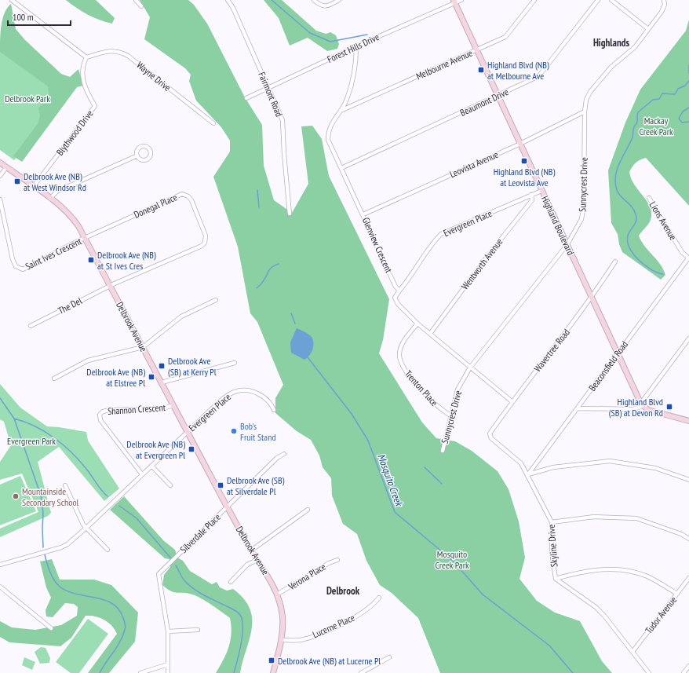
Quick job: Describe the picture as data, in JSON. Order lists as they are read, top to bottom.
{
  "streets": {
    "street": [
      "Forest Hills Drive",
      "Melbourne Avenue",
      "Wayne Drive",
      "Fairmont Road",
      "Beaumont Drive",
      "Blythwood Drive",
      "Leovista Avenue",
      "Sunnycrest Drive",
      "Donegal Place",
      "Lions Avenue",
      "Evergreen Place",
      "Highland Boulevard",
      "Glenview Crescent",
      "Saint Ives Crescent",
      "Wentworth Avenue",
      "The Del",
      "Delbrook Avenue",
      "Wavertree Road",
      "Beaconsfield Road",
      "Trenton Place",
      "Shannon Crescent",
      "Silverdale Place",
      "Skyline Drive",
      "Verona Place",
      "Tudor Avenue",
      "Lucerne Place"
    ]
  },
  "crossings": [
    ["Forest Hills Drive", "Fairmont Road"],
    ["Forest Hills Drive", "Highland Boulevard"],
    ["Forest Hills Drive", "Glenview Crescent"],
    ["Melbourne Avenue", "Highland Boulevard"],
    ["Melbourne Avenue", "Glenview Crescent"],
    ["Wayne Drive", "Blythwood Drive"],
    ["Beaumont Drive", "Highland Boulevard"],
    ["Beaumont Drive", "Glenview Crescent"],
    ["Blythwood Drive", "Delbrook Avenue"],
    ["Leovista Avenue", "Sunnycrest Drive"],
    ["Leovista Avenue", "Highland Boulevard"],
    ["Leovista Avenue", "Glenview Crescent"],
    ["Sunnycrest Drive", "Highland Boulevard"],
    ["Sunnycrest Drive", "Trenton Place"],
    ["Donegal Place", "Saint Ives Crescent"],
    ["Donegal Place", "The Del"],
    ["Donegal Place", "Delbrook Avenue"],
    ["Lions Avenue", "Beaconsfield Road"],
    ["Evergreen Place", "Highland Boulevard"],
    ["Evergreen Place", "Glenview Crescent"],
    ["Evergreen Place", "Wentworth Avenue"],
    ["Evergreen Place", "Delbrook Avenue"],
    ["Evergreen Place", "Shannon Crescent"],
    ["Highland Boulevard", "Wavertree Road"],
    ["Highland Boulevard", "Beaconsfield Road"],
    ["Saint Ives Crescent", "Delbrook Avenue"],
    ["The Del", "Delbrook Avenue"],
    ["Delbrook Avenue", "Shannon Crescent"],
    ["Delbrook Avenue", "Silverdale Place"],
    ["Delbrook Avenue", "Verona Place"],
    ["Delbrook Avenue", "Lucerne Place"],
    ["Wavertree Road", "Skyline Drive"],
    ["Beaconsfield Road", "Skyline Drive"],
    ["Skyline Drive", "Tudor Avenue"]
  ],
  "districts": ["Highlands", "Delbrook"],
  "water": ["Mosquito Creek"],
  "parks": [
    "Delbrook Park",
    "Mackay Creek Park",
    "Evergreen Park",
    "Mosquito Creek Park"
  ],
  "places": {
    "transit": [
      "Highland Blvd (NB) at Melbourne Ave",
      "Highland Blvd (NB) at Leovista Ave",
      "Delbrook Ave (NB) at West Windsor Rd",
      "Delbrook Ave (NB) at St Ives Cres",
      "Delbrook Ave (SB) at Kerry Pl",
      "Delbrook Ave (NB) at Elstree Pl",
      "Highland Blvd (SB) at Devon Rd",
      "Delbrook Ave (NB) at Evergreen Pl",
      "Delbrook Ave (SB) at Silverdale Pl",
      "Delbrook Ave (NB) at Lucerne Pl"
    ],
    "other": ["Bob's Fruit Stand", "Mountainside Secondary School"]
  },
  "scale_bar": "100 m"
}
